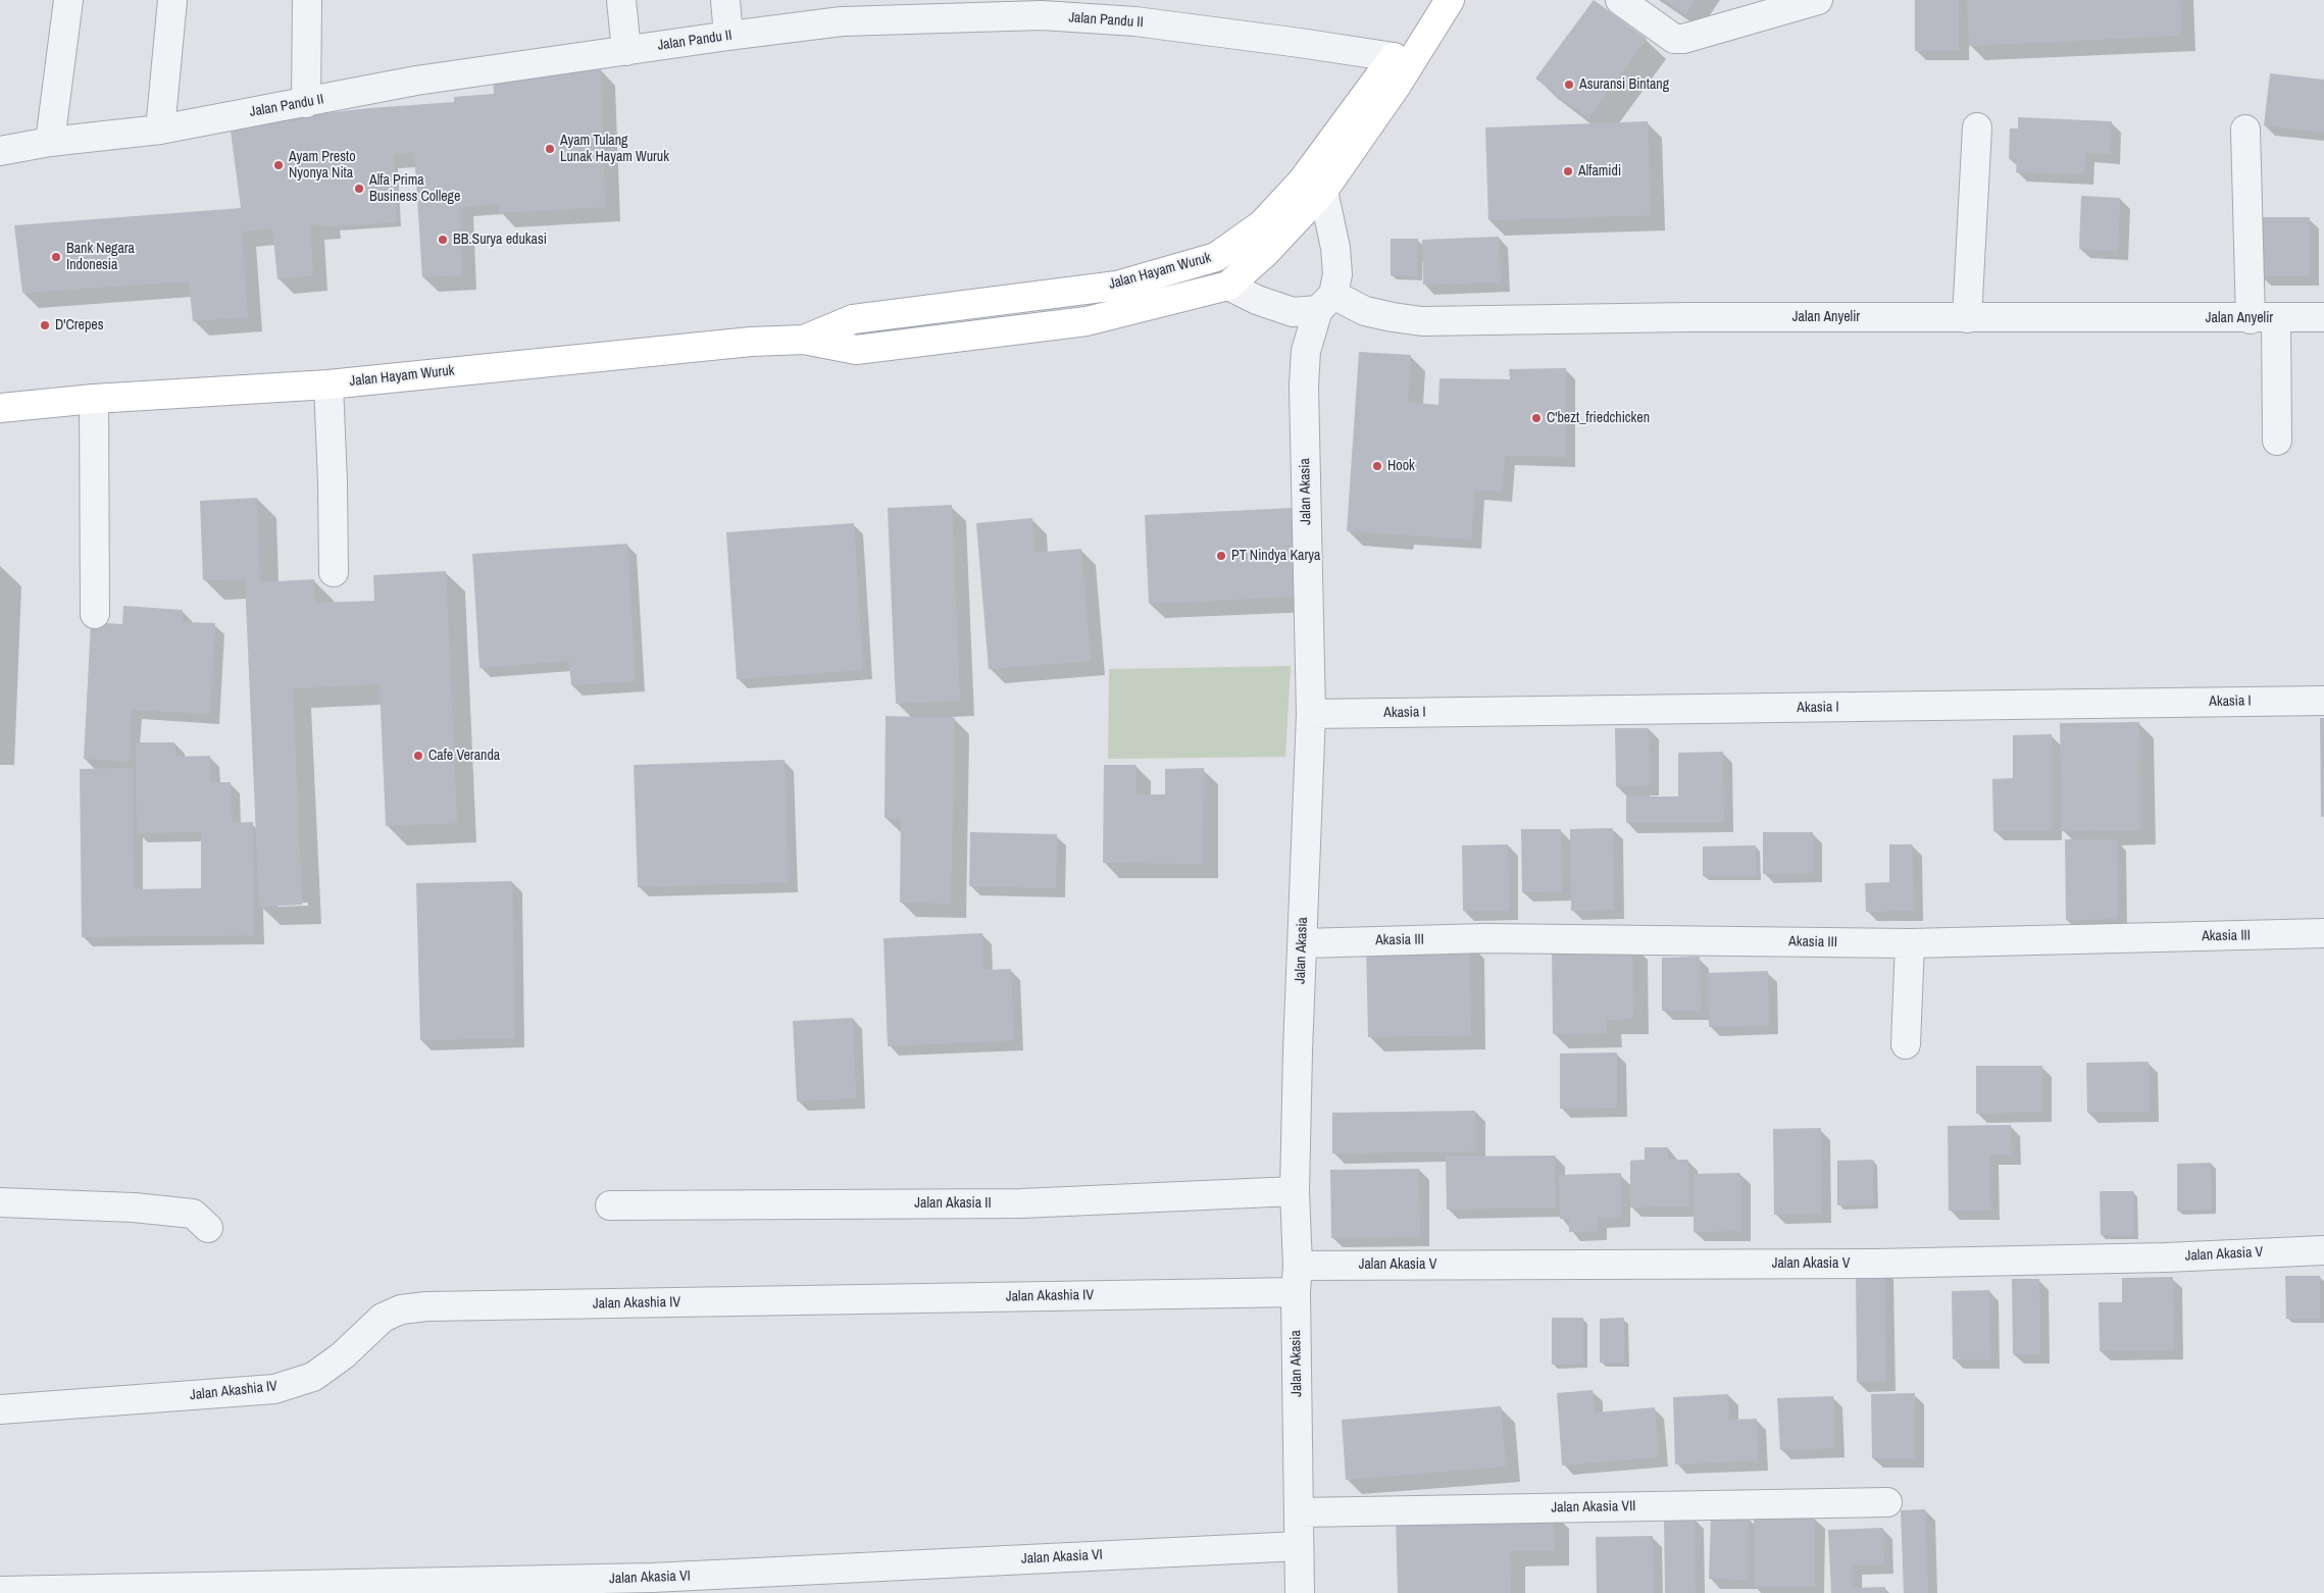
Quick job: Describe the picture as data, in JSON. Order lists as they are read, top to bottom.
{
  "streets": {
    "main road": ["Jalan Hayam Wuruk"],
    "street": [
      "Jalan Pandu II",
      "Jalan Anyelir",
      "Jalan Akasia",
      "Akasia I",
      "Akasia III",
      "Jalan Akasia II",
      "Jalan Akasia V",
      "Jalan Akashia IV",
      "Jalan Akasia VII",
      "Jalan Akasia VI"
    ]
  },
  "crossings": [
    ["Jalan Pandu II", "Jalan Hayam Wuruk"],
    ["Jalan Anyelir", "Jalan Akasia"],
    ["Jalan Akasia", "Akasia I"],
    ["Jalan Akasia", "Akasia III"],
    ["Jalan Akasia", "Jalan Akasia II"],
    ["Jalan Akasia", "Jalan Akasia V"],
    ["Jalan Akasia", "Jalan Akashia IV"],
    ["Jalan Akasia", "Jalan Akasia VII"],
    ["Jalan Akasia", "Jalan Akasia VI"],
    ["Jalan Akasia V", "Jalan Akashia IV"]
  ],
  "places": [
    "Asuransi Bintang",
    "Ayam Tulang Lunak Hayam Wuruk",
    "Ayam Presto Nyonya Nita",
    "Alfamidi",
    "Alfa Prima Business College",
    "BB.Surya edukasi",
    "Bank Negara Indonesia",
    "D'Crepes",
    "C'bezt_friedchicken",
    "Hook",
    "PT Nindya Karya",
    "Cafe Veranda"
  ]
}
